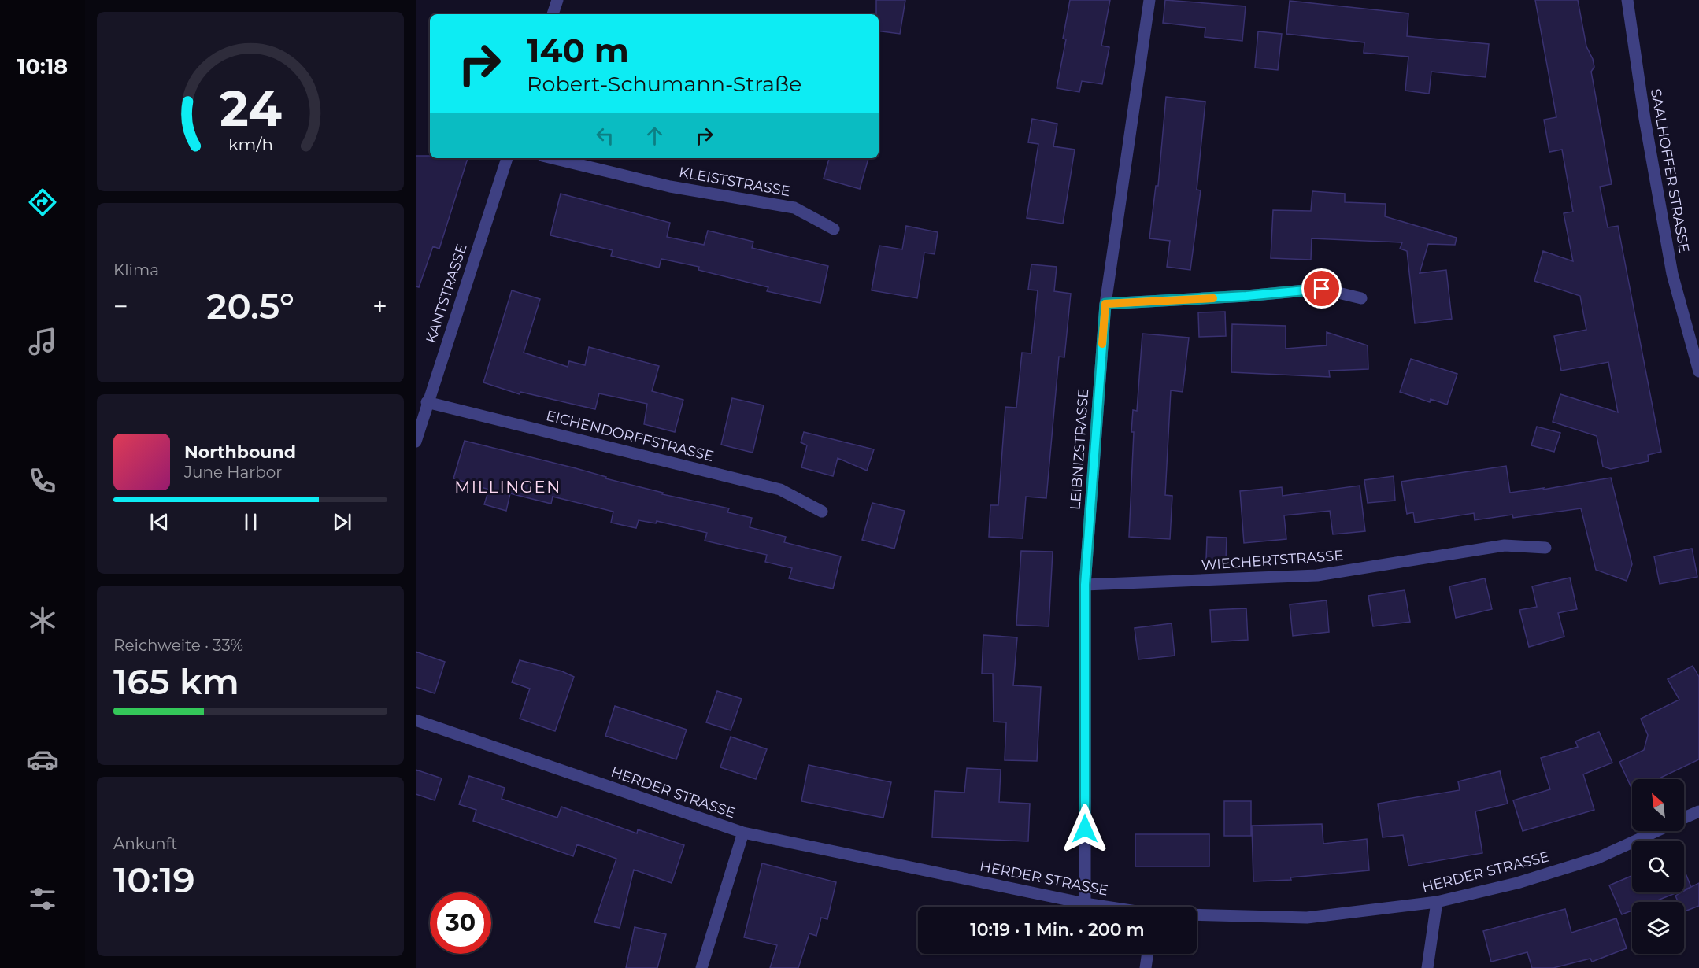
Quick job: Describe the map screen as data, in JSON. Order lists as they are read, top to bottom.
{
  "streets": {
    "street": [
      "SAALHOFFER STRASSE",
      "KLEISTSTRASSE",
      "KANTSTRASSE",
      "EICHENDORFFSTRASSE",
      "LEIBNIZSTRASSE",
      "WIECHERTSTRASSE",
      "HERDER STRASSE"
    ]
  },
  "crossings": [
    ["KANTSTRASSE", "EICHENDORFFSTRASSE"],
    ["LEIBNIZSTRASSE", "WIECHERTSTRASSE"],
    ["LEIBNIZSTRASSE", "HERDER STRASSE"]
  ],
  "districts": ["MILLINGEN"],
  "north": "top left",
  "page": {
    "tabs": "10:18",
    "turn": ["140 m", "Robert-Schumann-Straße"],
    "tile": [
      "Klima",
      ["Reichweite · 33%", "165 km"],
      ["Ankunft", "10:19"]
    ],
    "heat": ["−", "20.5°", "+"],
    "song": ["Northbound", "June Harbor"],
    "limit": "30",
    "trip": "10:19 · 1 Min. · 200 m",
    "gauge": ["24", "km/h"]
  }
}
